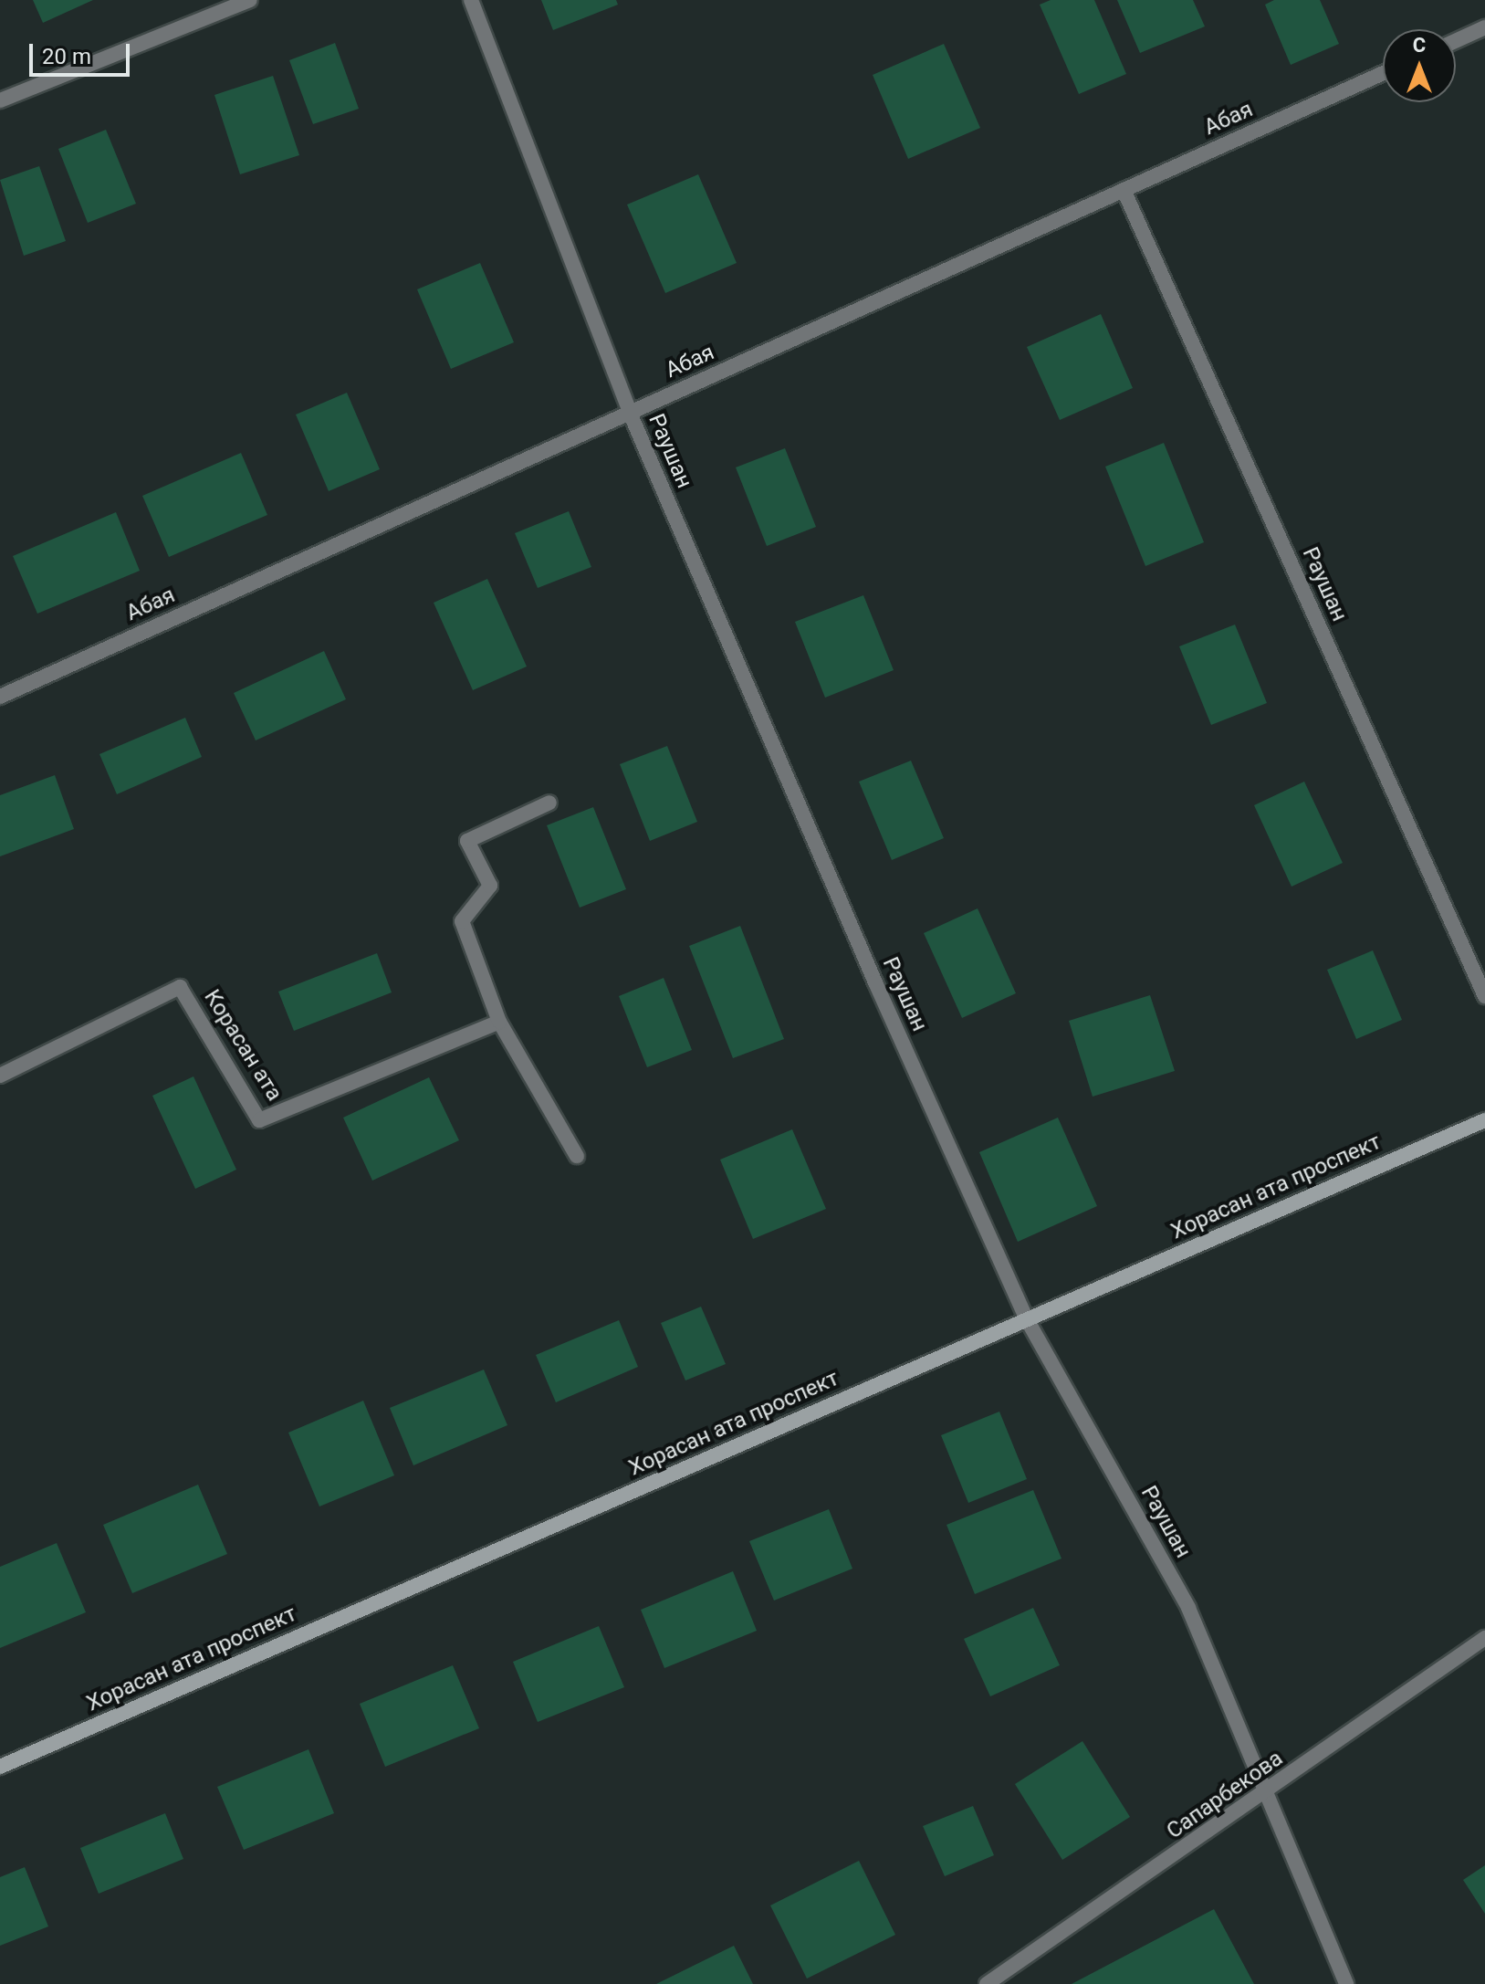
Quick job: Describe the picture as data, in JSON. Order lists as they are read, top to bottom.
{
  "streets": {
    "main road": ["Хорасан ата проспект"],
    "street": [
      "Абая",
      "Раушан",
      "Корасан ата",
      "Сапарбекова"
    ]
  },
  "crossings": [
    ["Абая", "Раушан"],
    ["Раушан", "Хорасан ата проспект"],
    ["Раушан", "Сапарбекова"]
  ],
  "scale_bar": "20 m",
  "north": "top"
}
